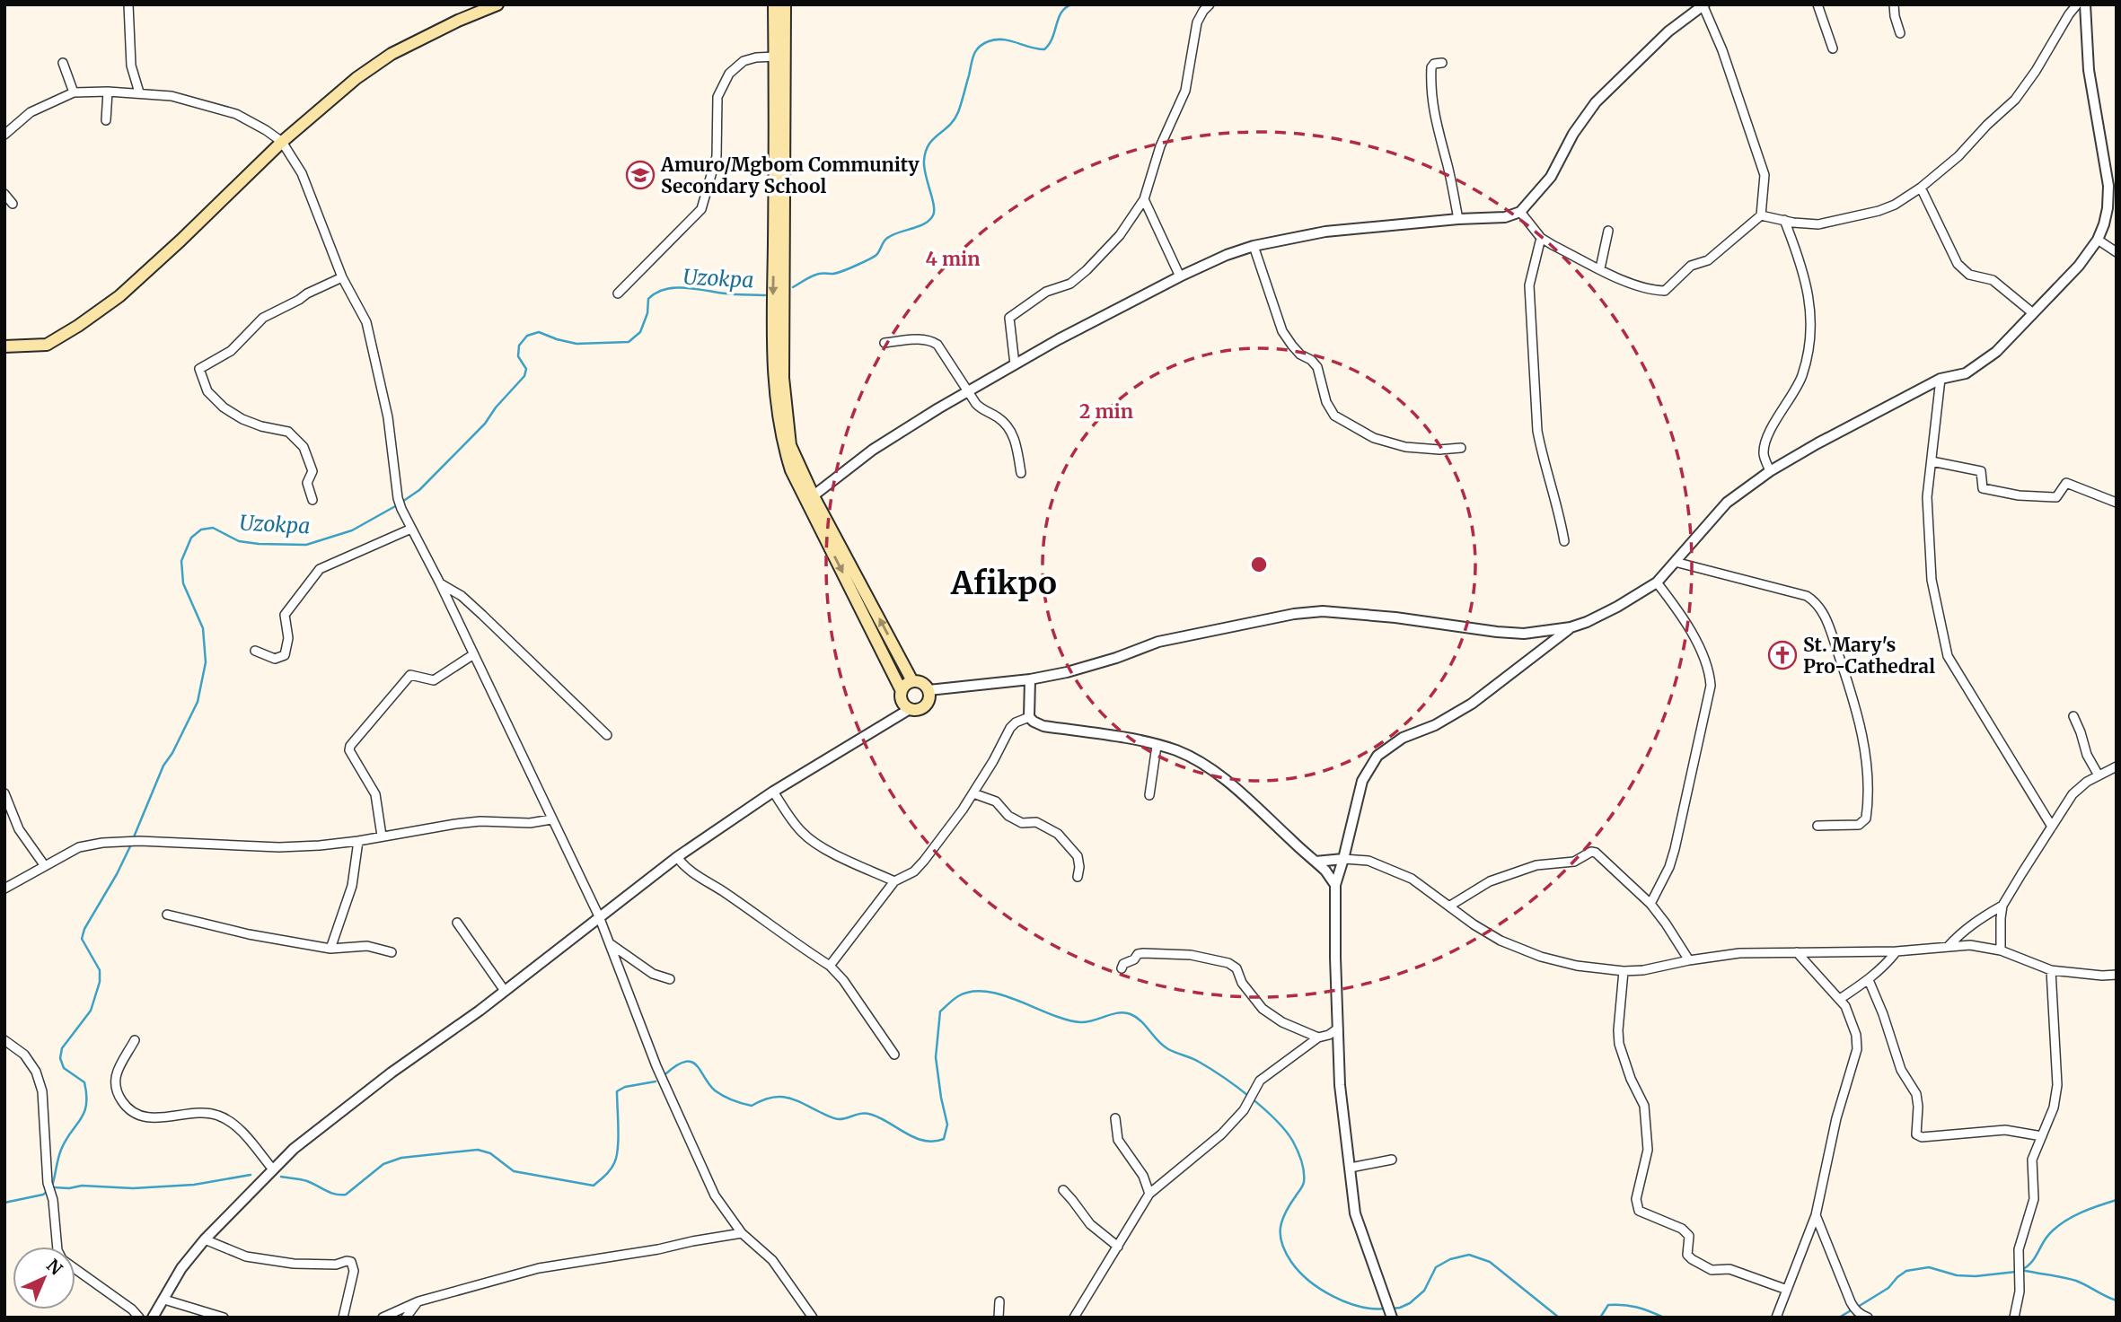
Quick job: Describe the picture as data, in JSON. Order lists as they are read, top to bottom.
{
  "districts": ["Afikpo"],
  "water": ["Uzokpa"],
  "places": {
    "school or university": ["Amuro/Mgbom Community Secondary School"],
    "church": ["St. Mary's Pro-Cathedral"]
  },
  "north": "top right",
  "rings": ["4 min", "2 min"]
}
